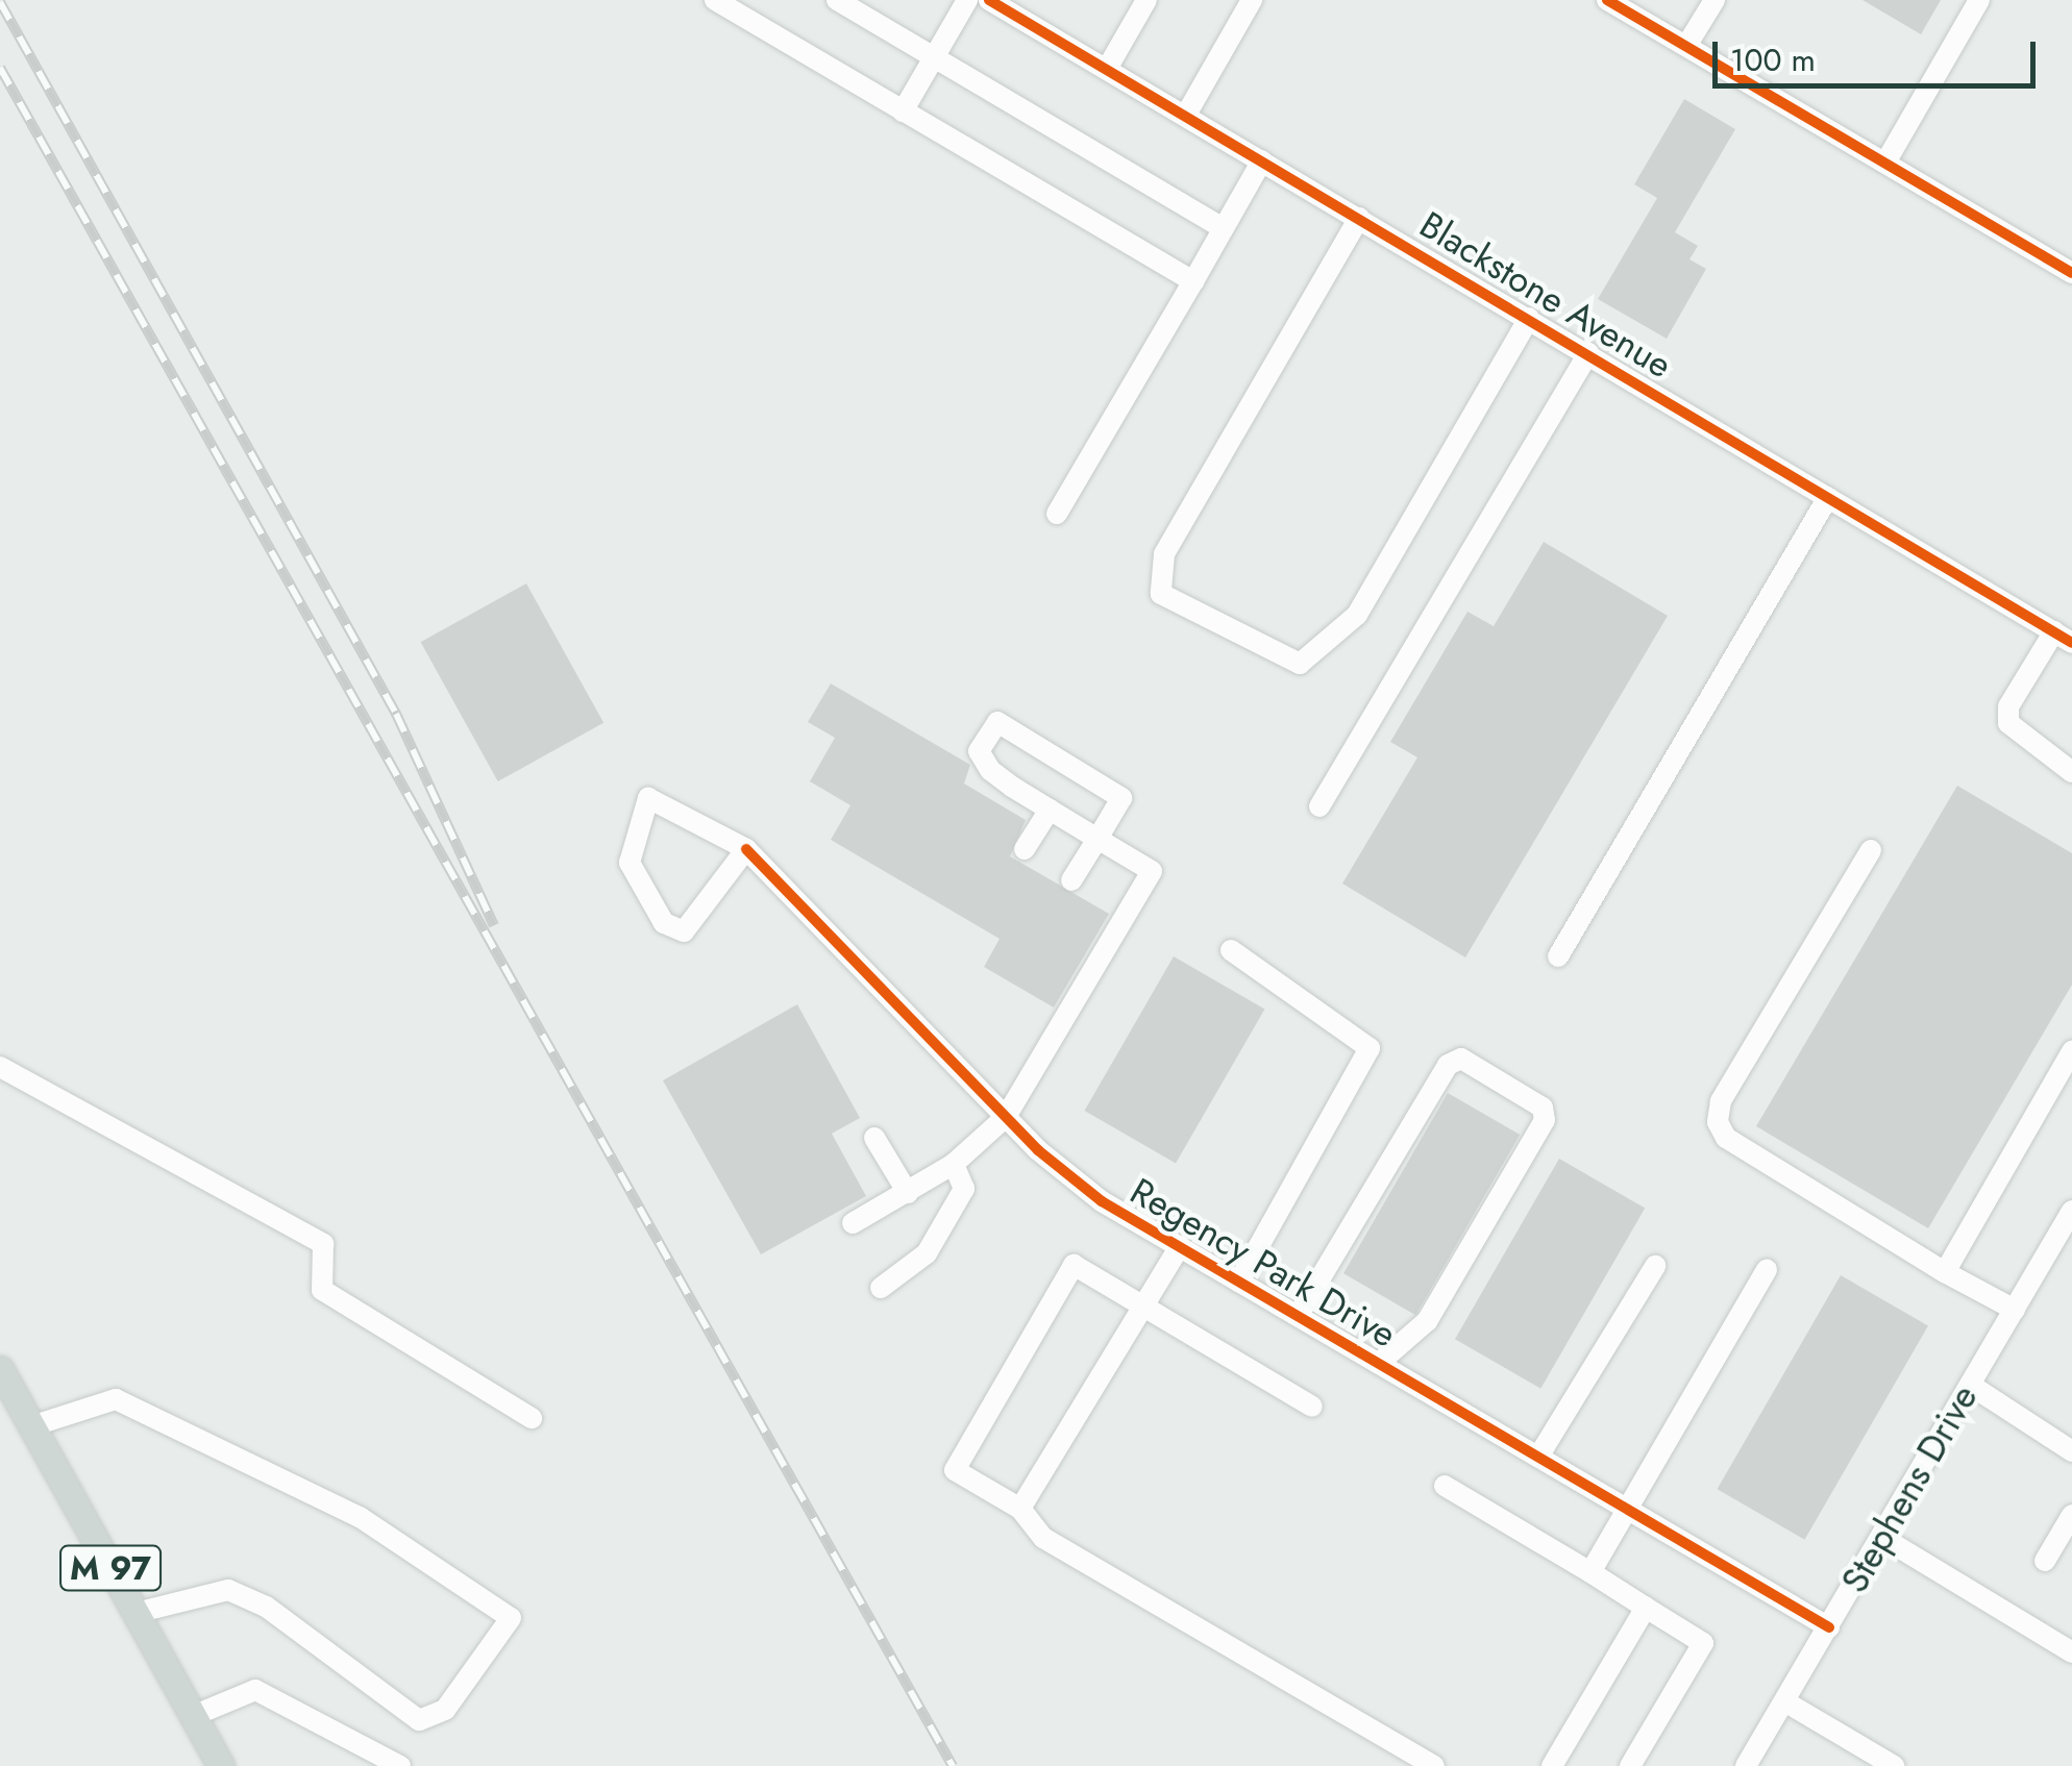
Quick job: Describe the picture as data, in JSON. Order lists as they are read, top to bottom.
{
  "streets": {
    "main road": ["M 97"],
    "street": ["Blackstone Avenue", "Regency Park Drive", "Stephens Drive"]
  },
  "crossings": [
    ["Regency Park Drive", "Stephens Drive"]
  ],
  "scale_bar": "100 m"
}
